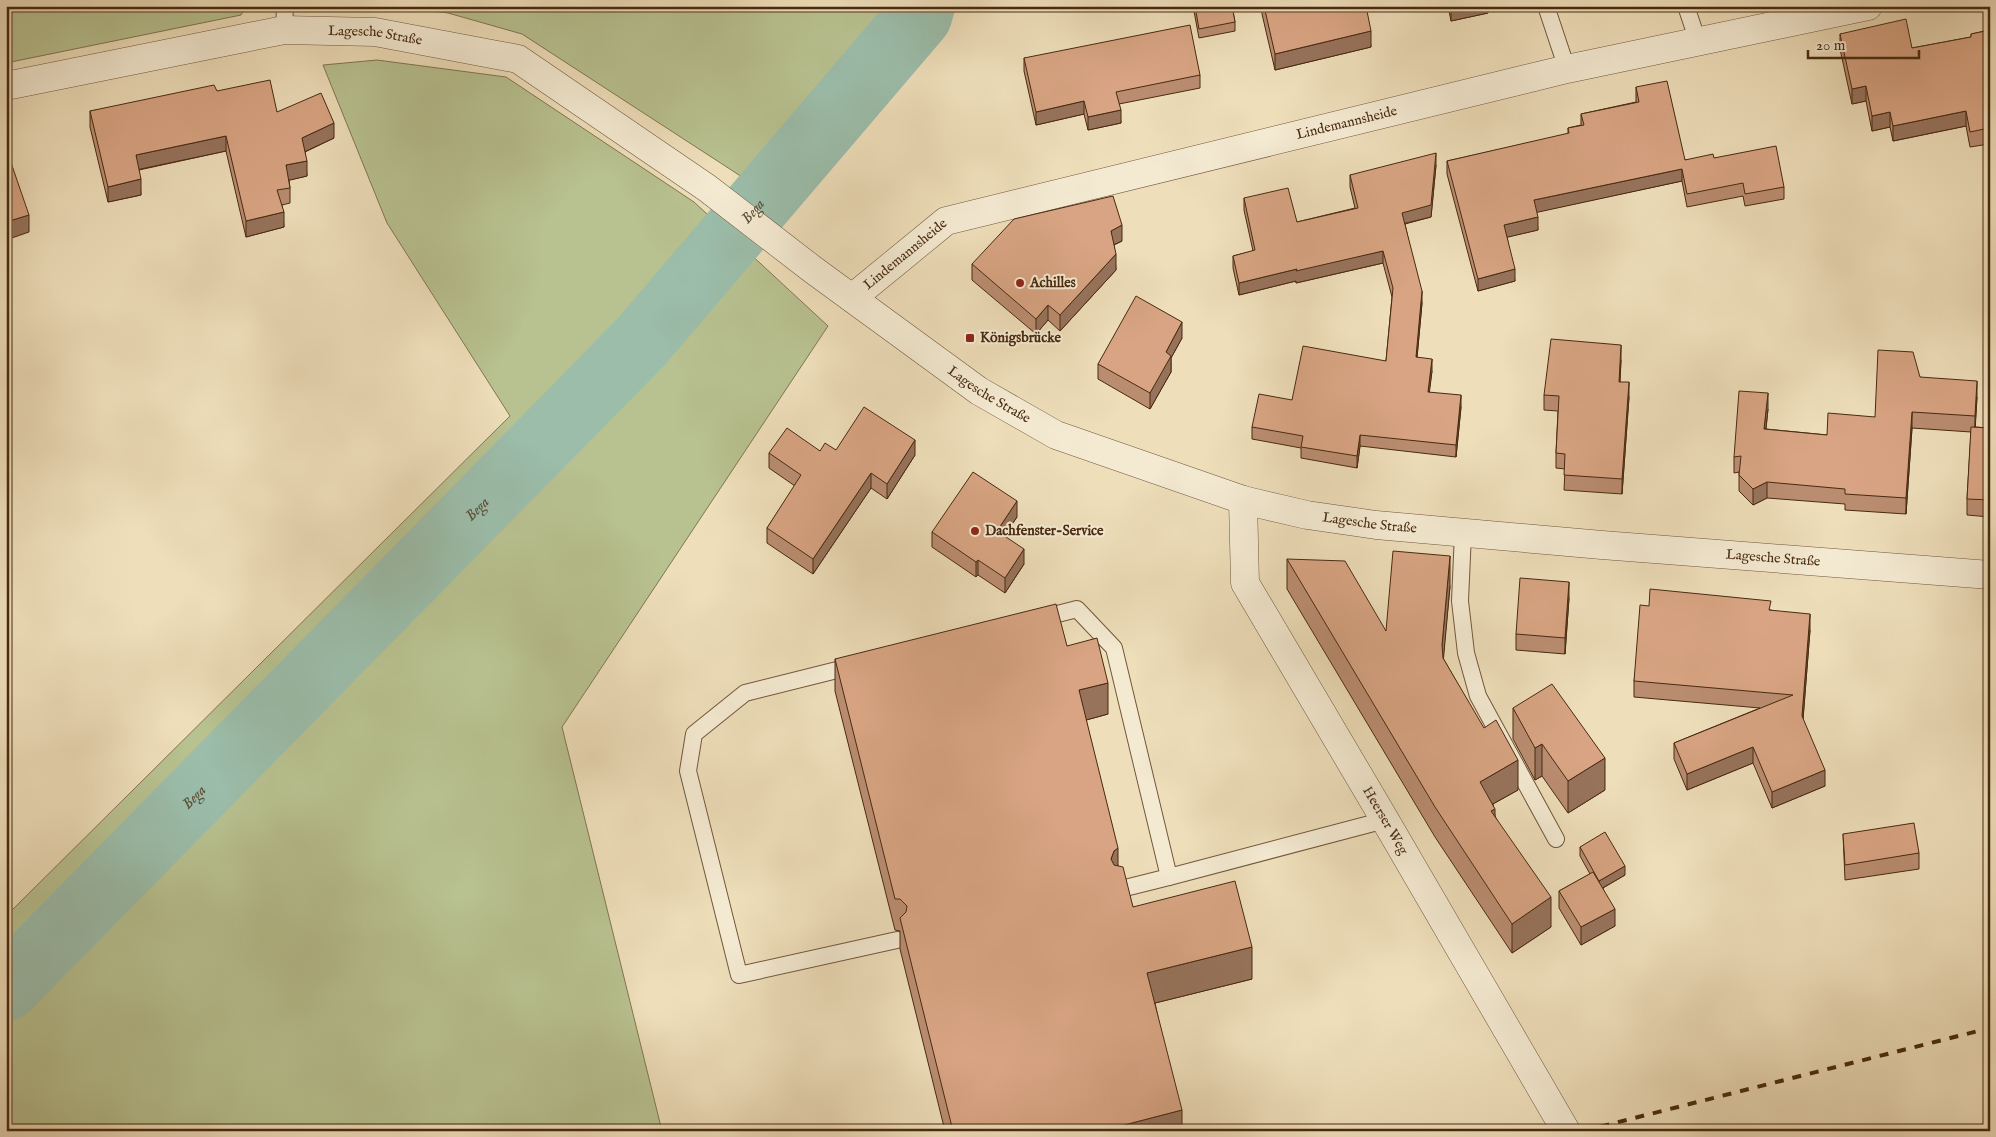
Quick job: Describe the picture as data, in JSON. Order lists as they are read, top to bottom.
{
  "streets": {
    "street": ["Lagesche Straße", "Lindemannsheide", "Heerser Weg"]
  },
  "crossings": [
    ["Lagesche Straße", "Lindemannsheide"],
    ["Lagesche Straße", "Heerser Weg"]
  ],
  "water": ["Bega"],
  "places": {
    "other": ["Achilles", "Dachfenster-Service"],
    "transit": ["Königsbrücke"]
  },
  "scale_bar": "20 m"
}
